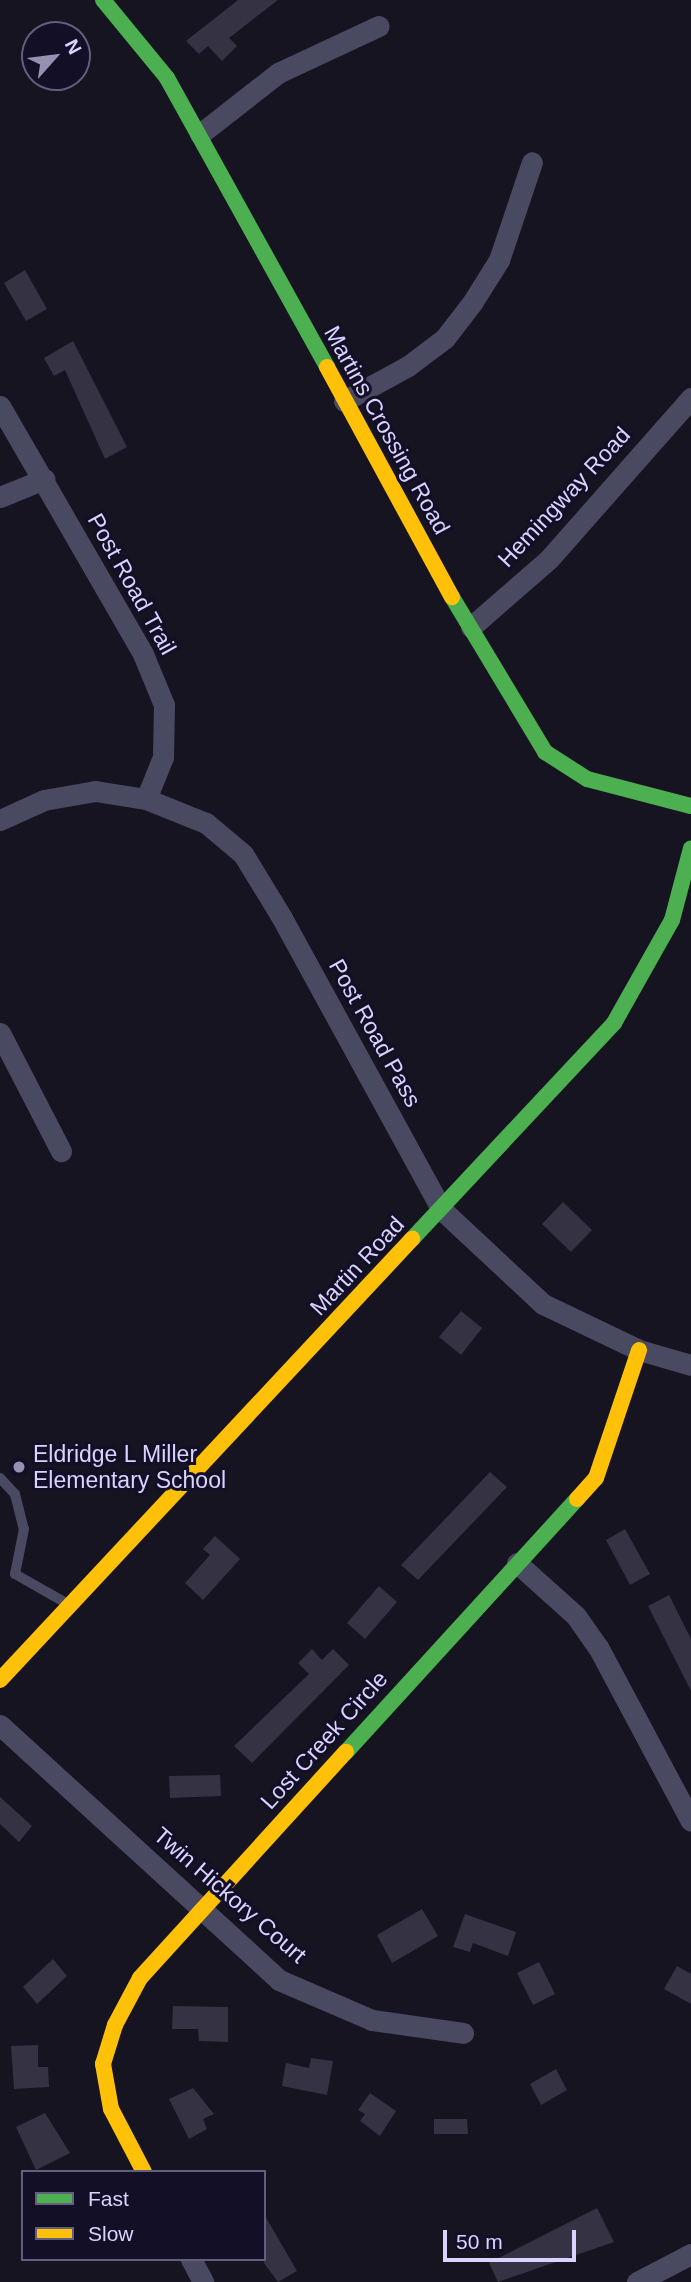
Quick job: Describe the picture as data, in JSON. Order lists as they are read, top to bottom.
{
  "streets": {
    "street": [
      "Martins Crossing Road",
      "Hemingway Road",
      "Post Road Trail",
      "Post Road Pass",
      "Martin Road",
      "Lost Creek Circle",
      "Twin Hickory Court"
    ]
  },
  "crossings": [
    ["Martins Crossing Road", "Hemingway Road"],
    ["Post Road Trail", "Post Road Pass"],
    ["Post Road Pass", "Martin Road"],
    ["Post Road Pass", "Lost Creek Circle"],
    ["Lost Creek Circle", "Twin Hickory Court"]
  ],
  "places": ["Eldridge L Miller Elementary School"],
  "legend": ["Fast", "Slow"],
  "scale_bar": "50 m",
  "north": "top right"
}
